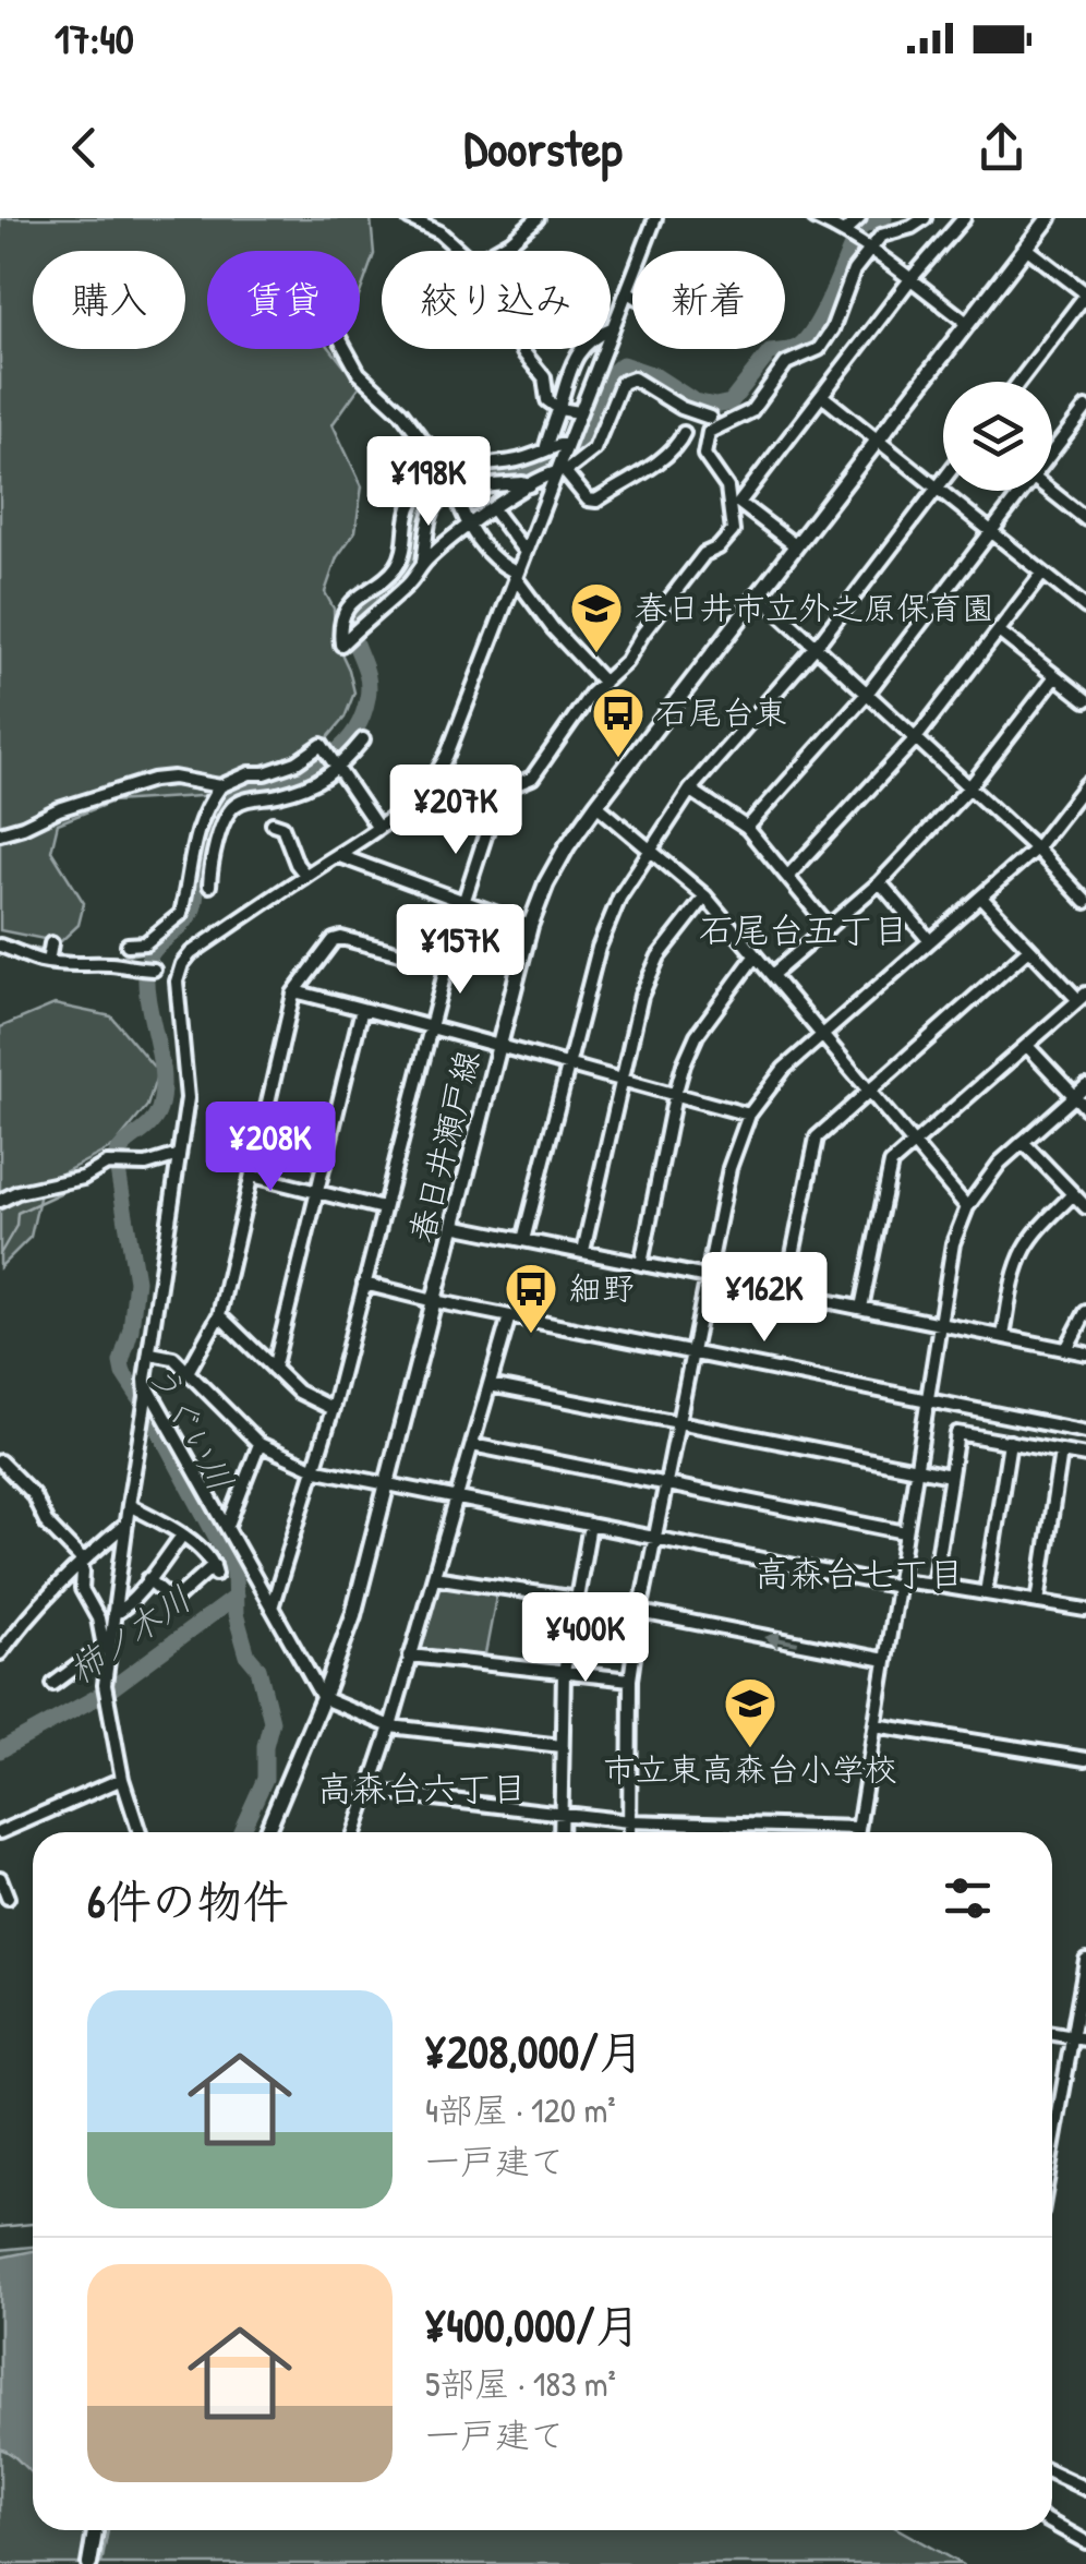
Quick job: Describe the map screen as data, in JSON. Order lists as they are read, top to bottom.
{
  "streets": {
    "main road": ["春日井瀬戸線"]
  },
  "districts": ["石尾台五丁目", "高森台七丁目", "高森台六丁目"],
  "water": ["うぐい川", "柿ノ木川"],
  "places": {
    "school or university": ["春日井市立外之原保育園", "市立東高森台小学校"],
    "bus stop": ["石尾台東", "細野"]
  },
  "page": {
    "status": "17:40",
    "header": "Doorstep",
    "chip": [
      "購入",
      "賃貸",
      "絞り込み",
      "新着"
    ],
    "price": [
      "¥198K",
      "¥207K",
      "¥157K",
      "¥208K",
      "¥162K",
      "¥400K"
    ],
    "heading": "6件の物件",
    "list": [
      {
        "name": "¥208,000/月",
        "note": "4部屋 · 120 m² · 一戸建て"
      },
      {
        "name": "¥400,000/月",
        "note": "5部屋 · 183 m² · 一戸建て"
      }
    ]
  }
}
